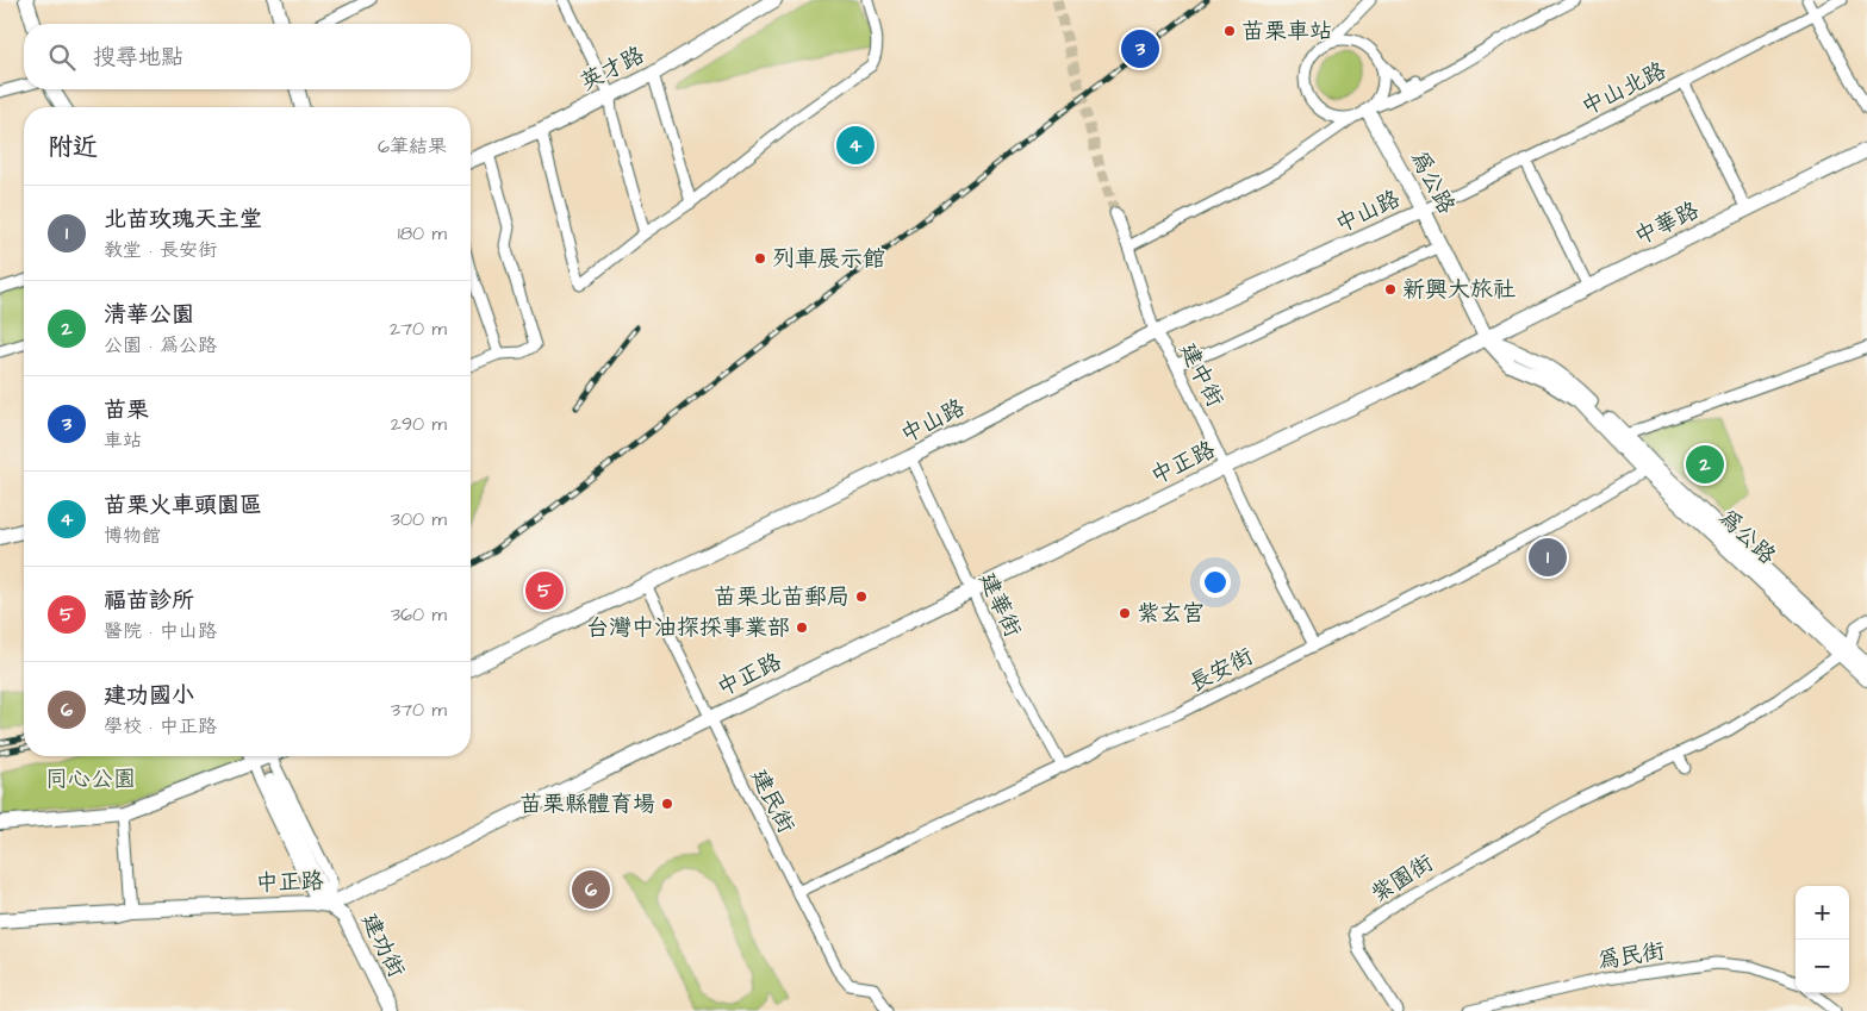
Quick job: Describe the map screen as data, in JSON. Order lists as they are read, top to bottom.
{
  "streets": {
    "street": [
      "英才路",
      "中山北路",
      "為公路",
      "中山路",
      "中華路",
      "建中街",
      "中正路",
      "建華街",
      "長安街",
      "建民街",
      "紫園街",
      "建功街",
      "為民街"
    ]
  },
  "crossings": [
    ["中山北路", "為公路"],
    ["中山北路", "中山路"],
    ["為公路", "中山路"],
    ["為公路", "中華路"],
    ["為公路", "中正路"],
    ["為公路", "長安街"],
    ["中山路", "建中街"],
    ["中山路", "建華街"],
    ["中山路", "建民街"],
    ["中華路", "中正路"],
    ["建中街", "中正路"],
    ["建中街", "長安街"],
    ["中正路", "建華街"],
    ["中正路", "建民街"],
    ["中正路", "建功街"],
    ["建華街", "長安街"],
    ["長安街", "建民街"]
  ],
  "parks": ["同心公園"],
  "places": [
    "苗栗車站",
    "列車展示館",
    "新興大旅社",
    "苗栗北苗郵局",
    "紫玄宮",
    "台灣中油探採事業部",
    "苗栗縣體育場"
  ],
  "page": {
    "search": "搜尋地點",
    "pins": [
      "3",
      "4",
      "2",
      "1",
      "5",
      "6"
    ],
    "heading": ["附近", "6筆結果"],
    "list": [
      {
        "mark": "1",
        "name": "北苗玫瑰天主堂",
        "note": "教堂 · 長安街",
        "value": "180 m"
      },
      {
        "mark": "2",
        "name": "清華公園",
        "note": "公園 · 為公路",
        "value": "270 m"
      },
      {
        "mark": "3",
        "name": "苗栗",
        "note": "車站",
        "value": "290 m"
      },
      {
        "mark": "4",
        "name": "苗栗火車頭園區",
        "note": "博物館",
        "value": "300 m"
      },
      {
        "mark": "5",
        "name": "福苗診所",
        "note": "醫院 · 中山路",
        "value": "360 m"
      },
      {
        "mark": "6",
        "name": "建功國小",
        "note": "學校 · 中正路",
        "value": "370 m"
      }
    ],
    "map_buttons": ["+", "−"]
  }
}
